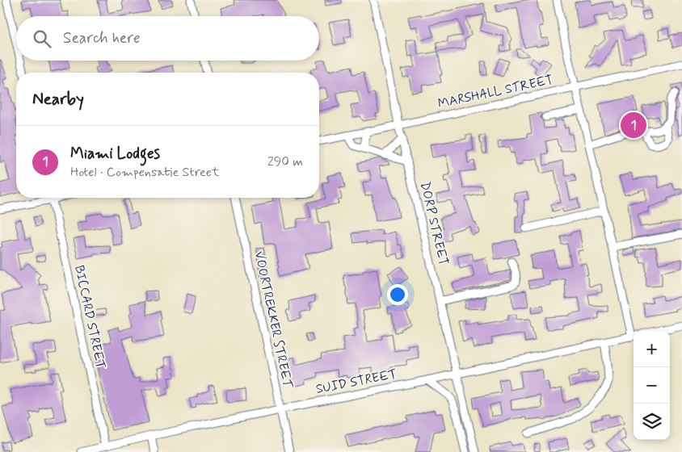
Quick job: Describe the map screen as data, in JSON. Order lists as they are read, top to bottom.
{
  "streets": {
    "street": [
      "MARSHALL STREET",
      "DORP STREET",
      "BICCARD STREET",
      "VOORTREKKER STREET",
      "SUID STREET"
    ]
  },
  "crossings": [
    ["MARSHALL STREET", "DORP STREET"],
    ["DORP STREET", "SUID STREET"],
    ["BICCARD STREET", "SUID STREET"],
    ["VOORTREKKER STREET", "SUID STREET"]
  ],
  "page": {
    "search": "Search here",
    "heading": "Nearby",
    "pins": "1",
    "list": [
      {
        "mark": "1",
        "name": "Miami Lodges",
        "note": "Hotel · Compensatie Street",
        "value": "290 m"
      }
    ],
    "map_buttons": ["+", "−"]
  }
}
